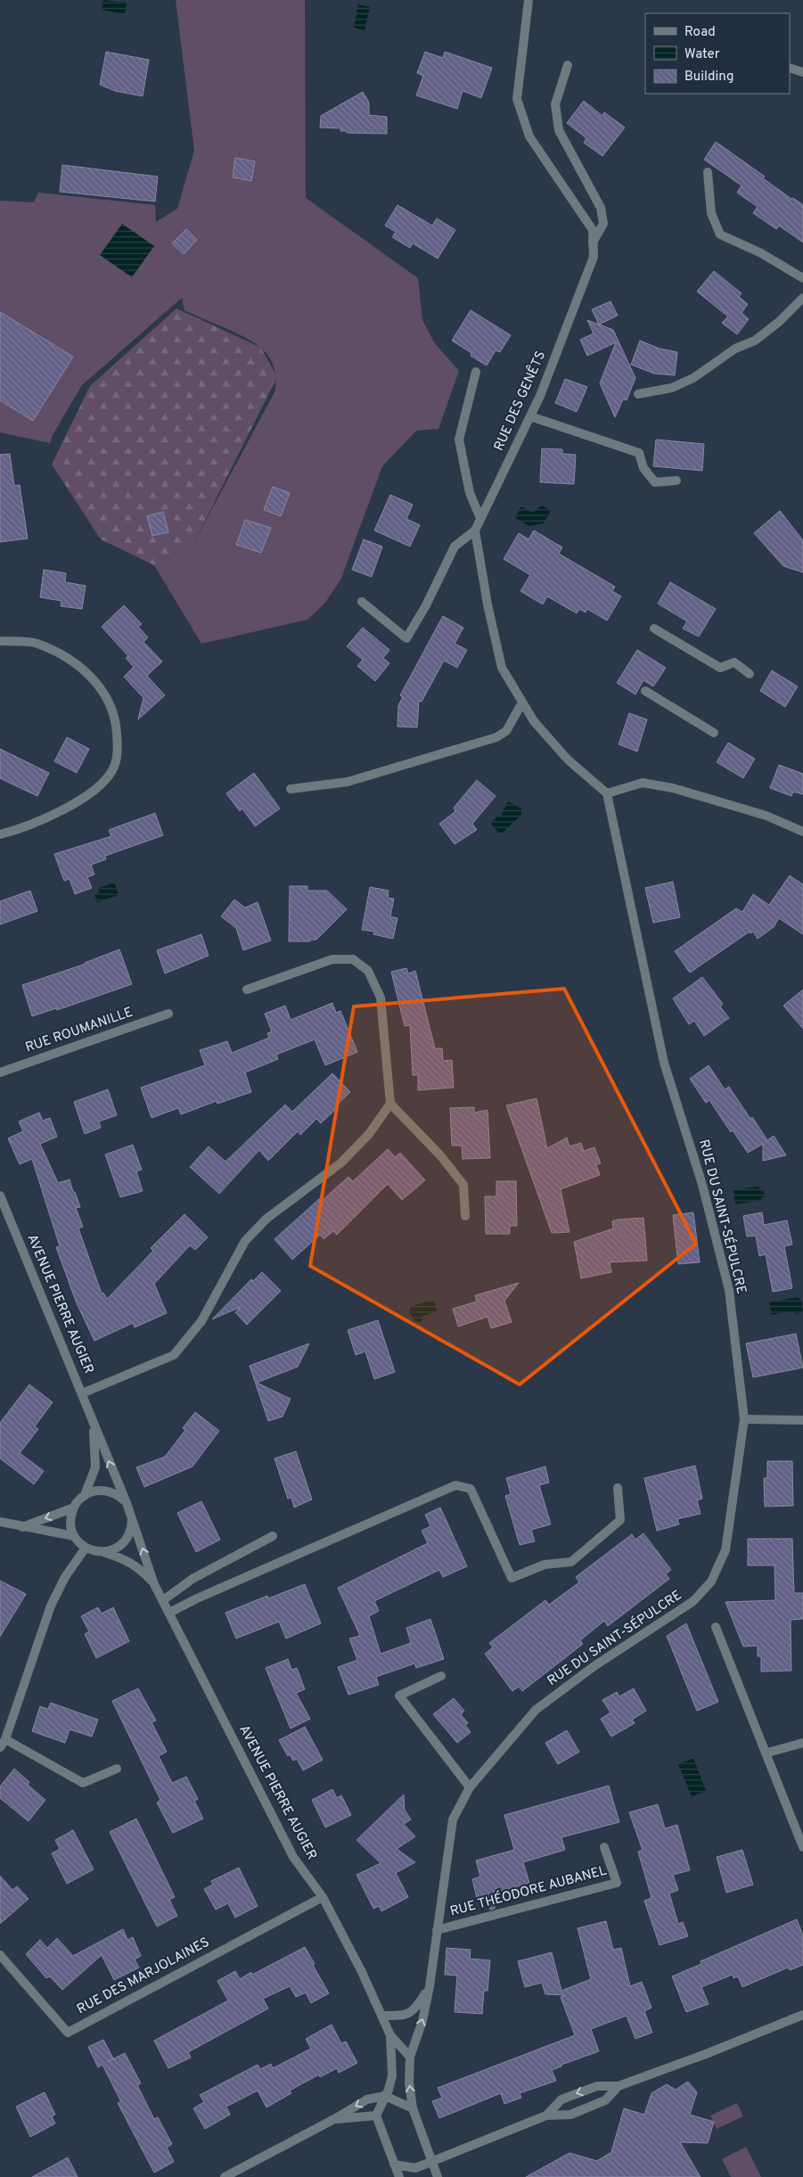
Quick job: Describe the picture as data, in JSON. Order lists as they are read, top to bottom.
{
  "streets": {
    "street": [
      "RUE DES GENÊTS",
      "RUE ROUMANILLE",
      "RUE DU SAINT-SÉPULCRE",
      "AVENUE PIERRE AUGIER",
      "RUE THÉODORE AUBANEL",
      "RUE DES MARJOLAINES"
    ]
  },
  "crossings": [
    ["RUE DU SAINT-SÉPULCRE", "AVENUE PIERRE AUGIER"],
    ["RUE DU SAINT-SÉPULCRE", "RUE THÉODORE AUBANEL"],
    ["AVENUE PIERRE AUGIER", "RUE DES MARJOLAINES"]
  ],
  "legend": ["Road", "Water", "Building"]
}
